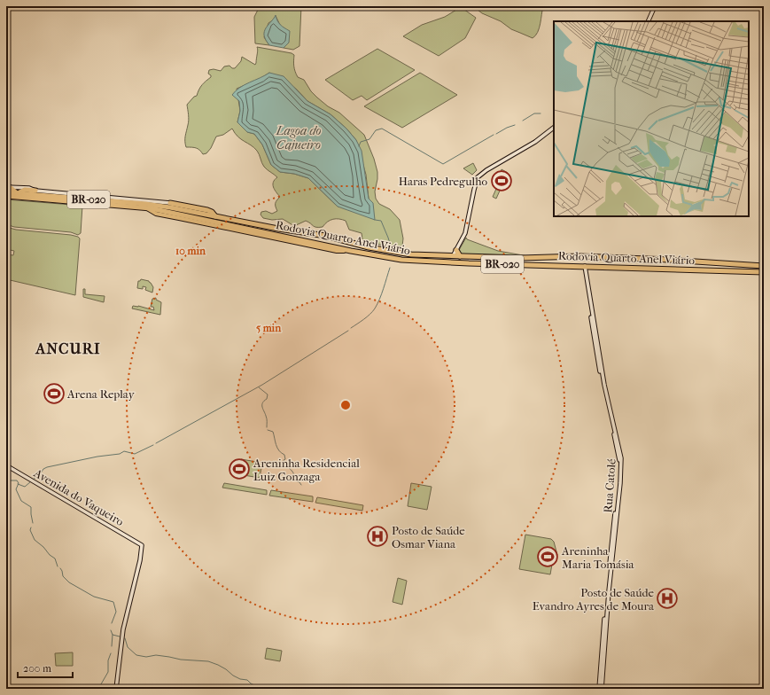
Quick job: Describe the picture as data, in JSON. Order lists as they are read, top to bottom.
{
  "streets": {
    "highway": ["BR-020", "Rodovia Quarto Anel Viário"],
    "street": ["Rua Catolé", "Avenida do Vaqueiro"]
  },
  "crossings": [
    ["BR-020", "Rodovia Quarto Anel Viário"],
    ["Rodovia Quarto Anel Viário", "Rua Catolé"]
  ],
  "districts": ["ANCURI"],
  "water": ["Lagoa do Cajueiro"],
  "places": {
    "sports": [
      "Haras Pedregulho",
      "Arena Replay",
      "Areninha Residencial Luiz Gonzaga",
      "Areninha Maria Tomásia"
    ],
    "hospital": ["Posto de Saúde Osmar Viana", "Posto de Saúde Evandro Ayres de Moura"]
  },
  "scale_bar": "200 m",
  "rings": ["10 min", "5 min"]
}
